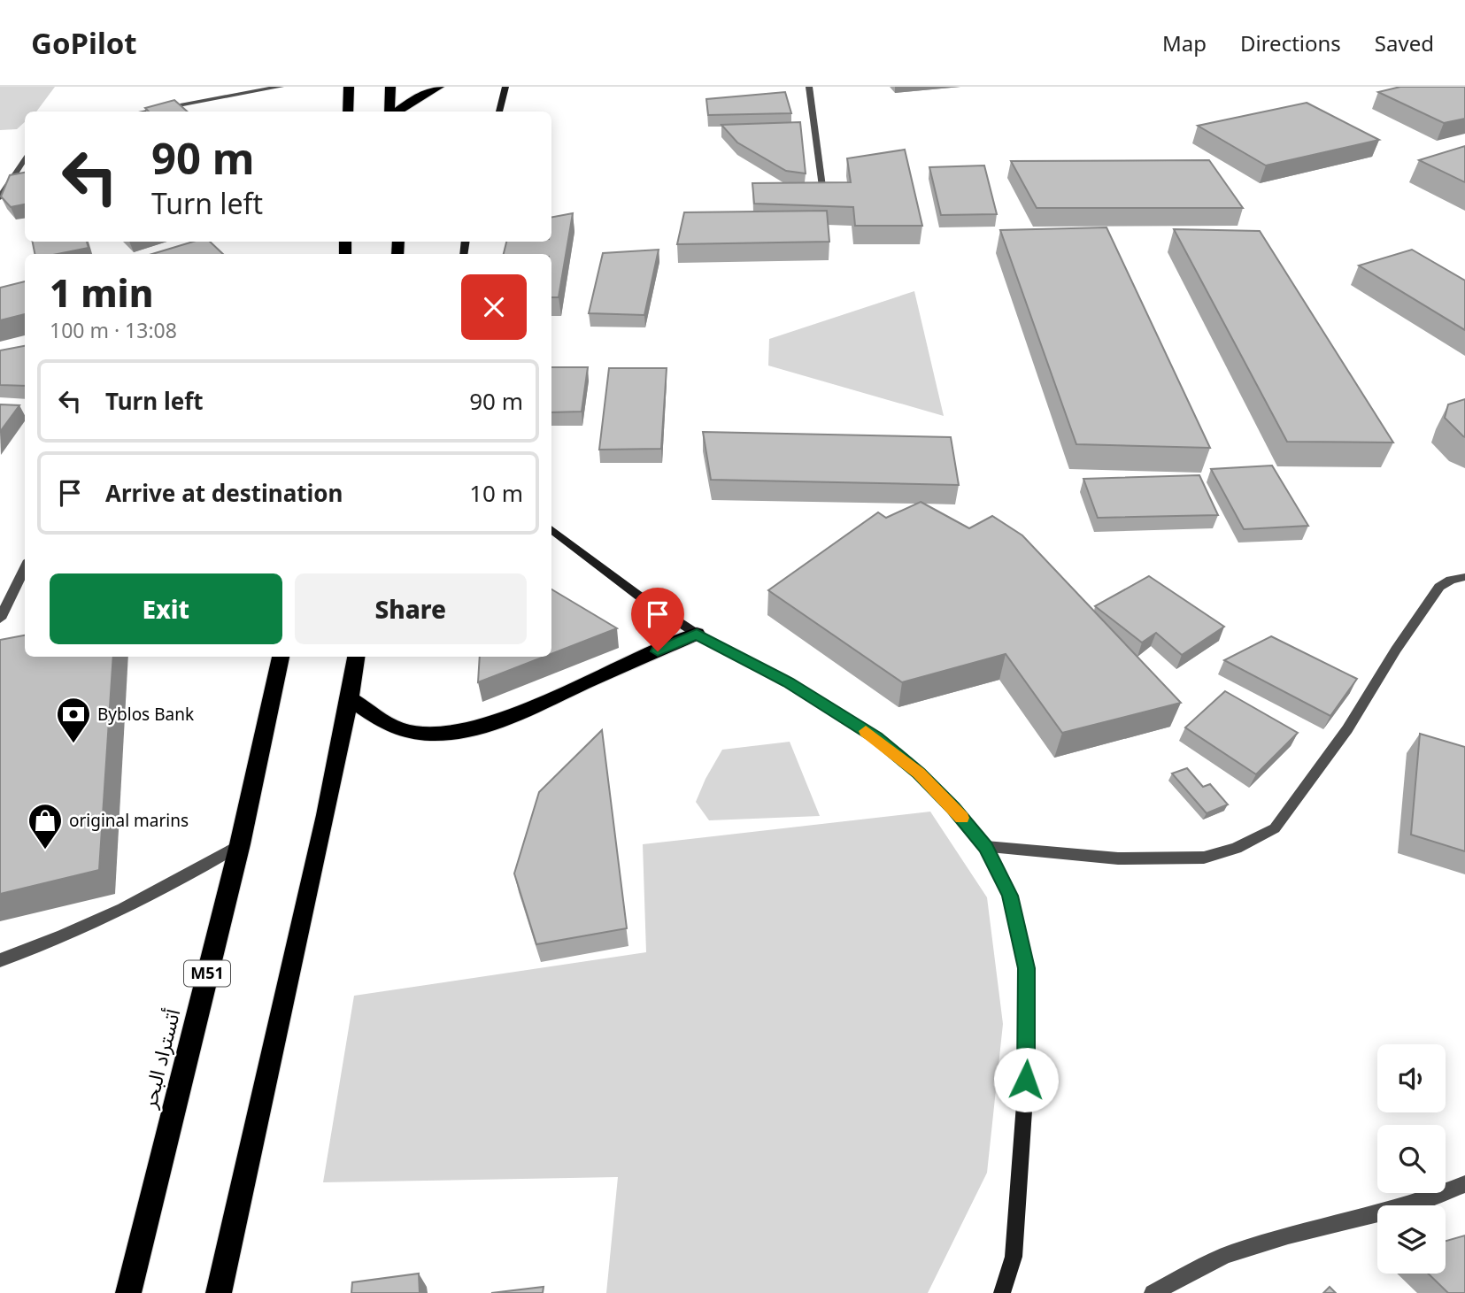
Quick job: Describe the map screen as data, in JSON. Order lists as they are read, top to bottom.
{
  "streets": {
    "highway": ["M51", "أتستراد البحر"]
  },
  "places": {
    "bank": ["Byblos Bank"],
    "shop": ["original marins"]
  },
  "page": {
    "header": "GoPilot",
    "nav": ["Map", "Directions", "Saved"],
    "turn": ["90 m", "Turn left"],
    "heading": ["1 min", "100 m · 13:08"],
    "list": [
      {
        "name": "Turn left",
        "value": "90 m"
      },
      {
        "name": "Arrive at destination",
        "value": "10 m"
      }
    ],
    "buttons": ["Exit", "Share"]
  }
}
